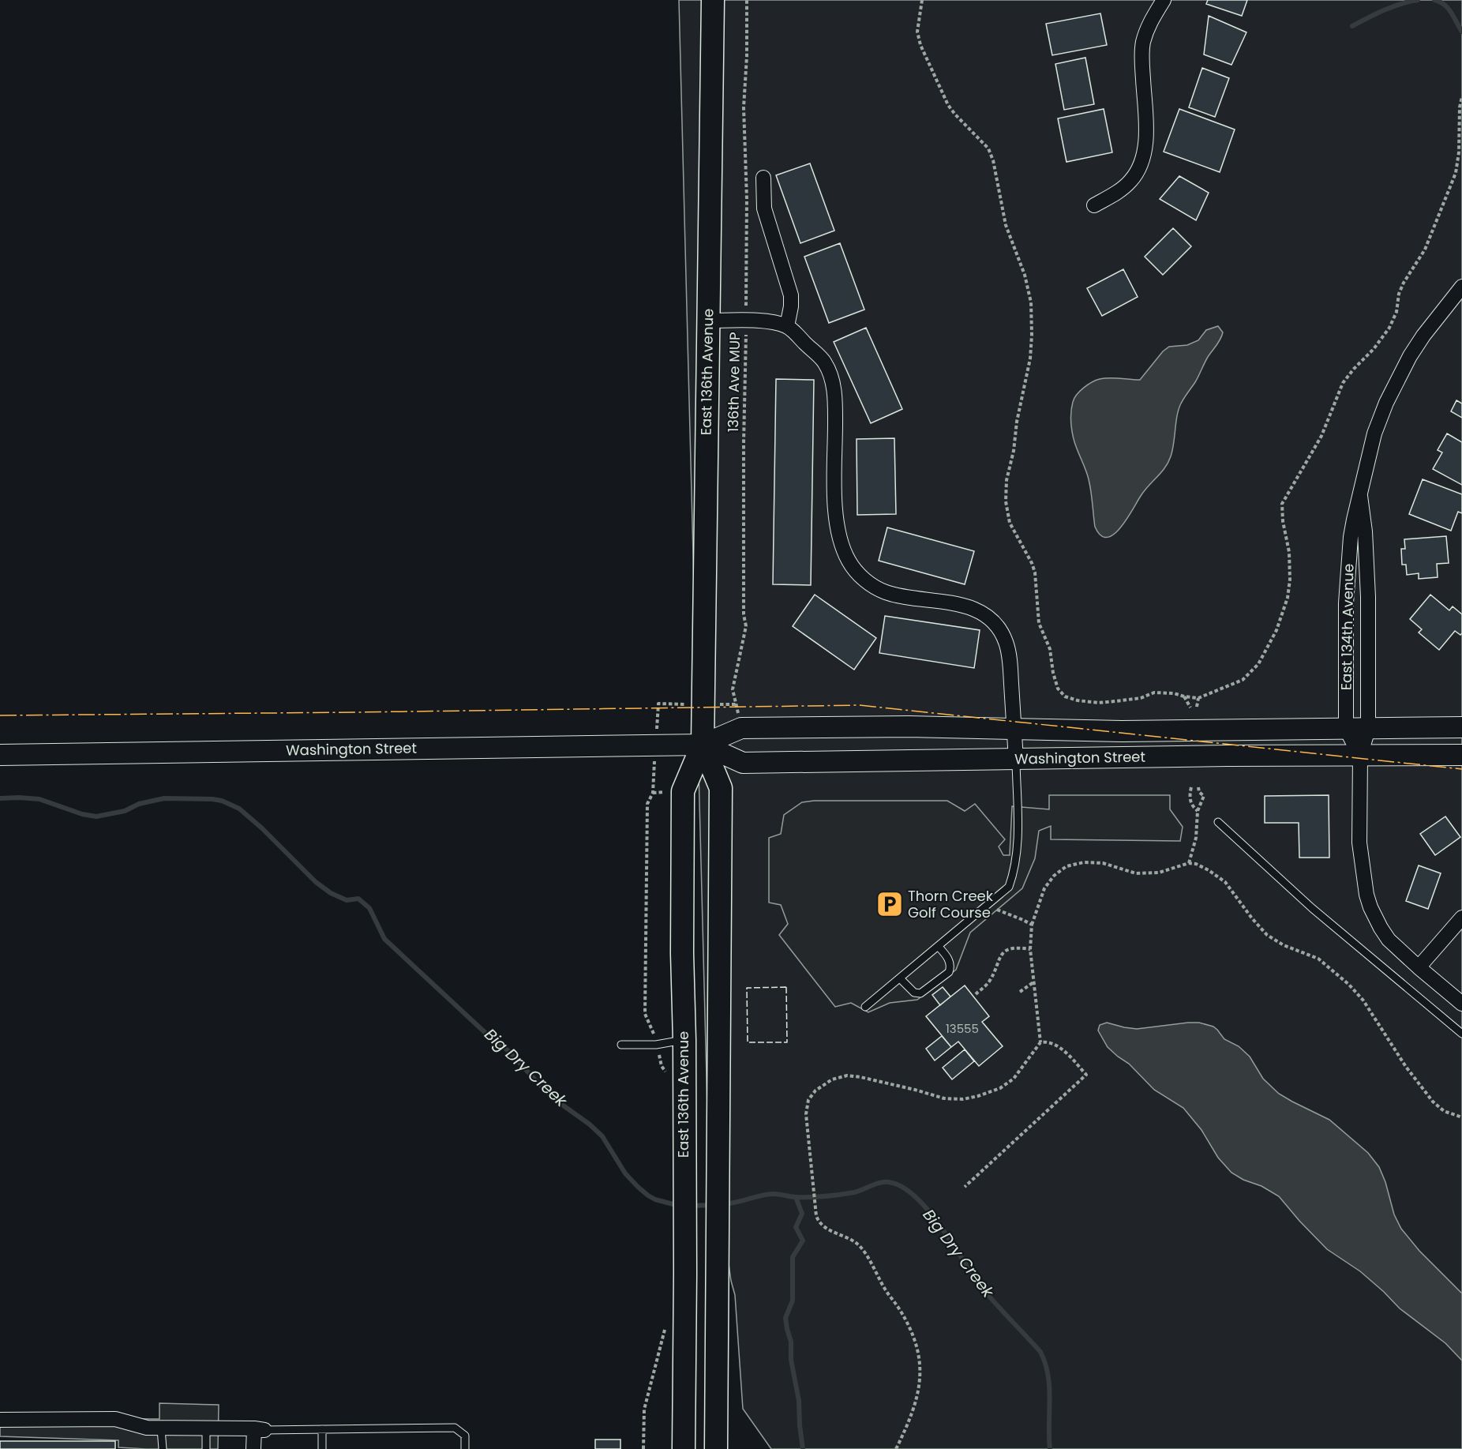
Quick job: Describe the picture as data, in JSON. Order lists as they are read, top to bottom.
{
  "streets": {
    "main road": ["East 136th Avenue", "Washington Street"],
    "street": ["East 134th Avenue"],
    "path": ["136th Ave MUP"]
  },
  "crossings": [
    ["East 136th Avenue", "Washington Street"],
    ["136th Ave MUP", "Washington Street"],
    ["East 134th Avenue", "Washington Street"]
  ],
  "water": ["Big Dry Creek"],
  "places": {
    "parking": ["Thorn Creek Golf Course"]
  },
  "house_numbers": ["13555"]
}
